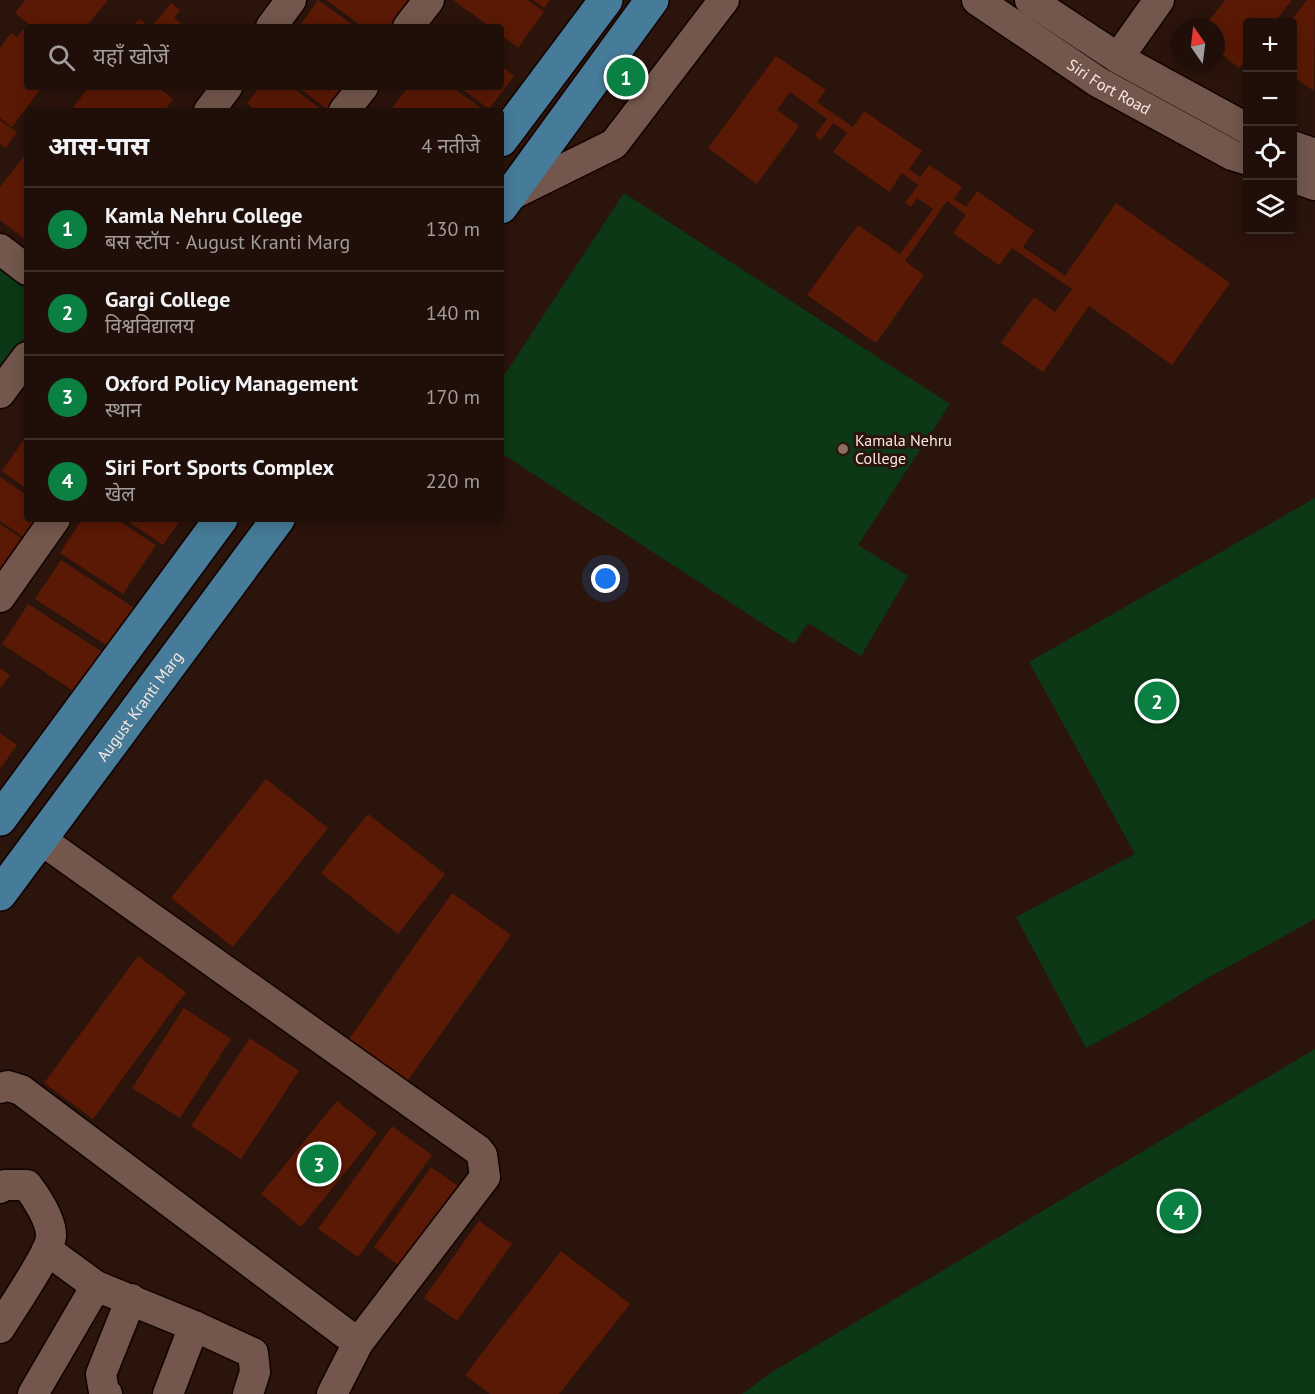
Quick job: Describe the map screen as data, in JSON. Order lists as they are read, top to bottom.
{
  "streets": {
    "main road": ["August Kranti Marg"],
    "street": ["Siri Fort Road"]
  },
  "places": ["Kamala Nehru College"],
  "north": "top",
  "page": {
    "map_buttons": ["+", "−"],
    "search": "यहाँ खोजें",
    "pins": [
      "1",
      "2",
      "3",
      "4"
    ],
    "heading": ["आस-पास", "4 नतीजे"],
    "list": [
      {
        "mark": "1",
        "name": "Kamla Nehru College",
        "note": "बस स्टॉप · August Kranti Marg",
        "value": "130 m"
      },
      {
        "mark": "2",
        "name": "Gargi College",
        "note": "विश्वविद्यालय",
        "value": "140 m"
      },
      {
        "mark": "3",
        "name": "Oxford Policy Management",
        "note": "स्थान",
        "value": "170 m"
      },
      {
        "mark": "4",
        "name": "Siri Fort Sports Complex",
        "note": "खेल",
        "value": "220 m"
      }
    ]
  }
}
